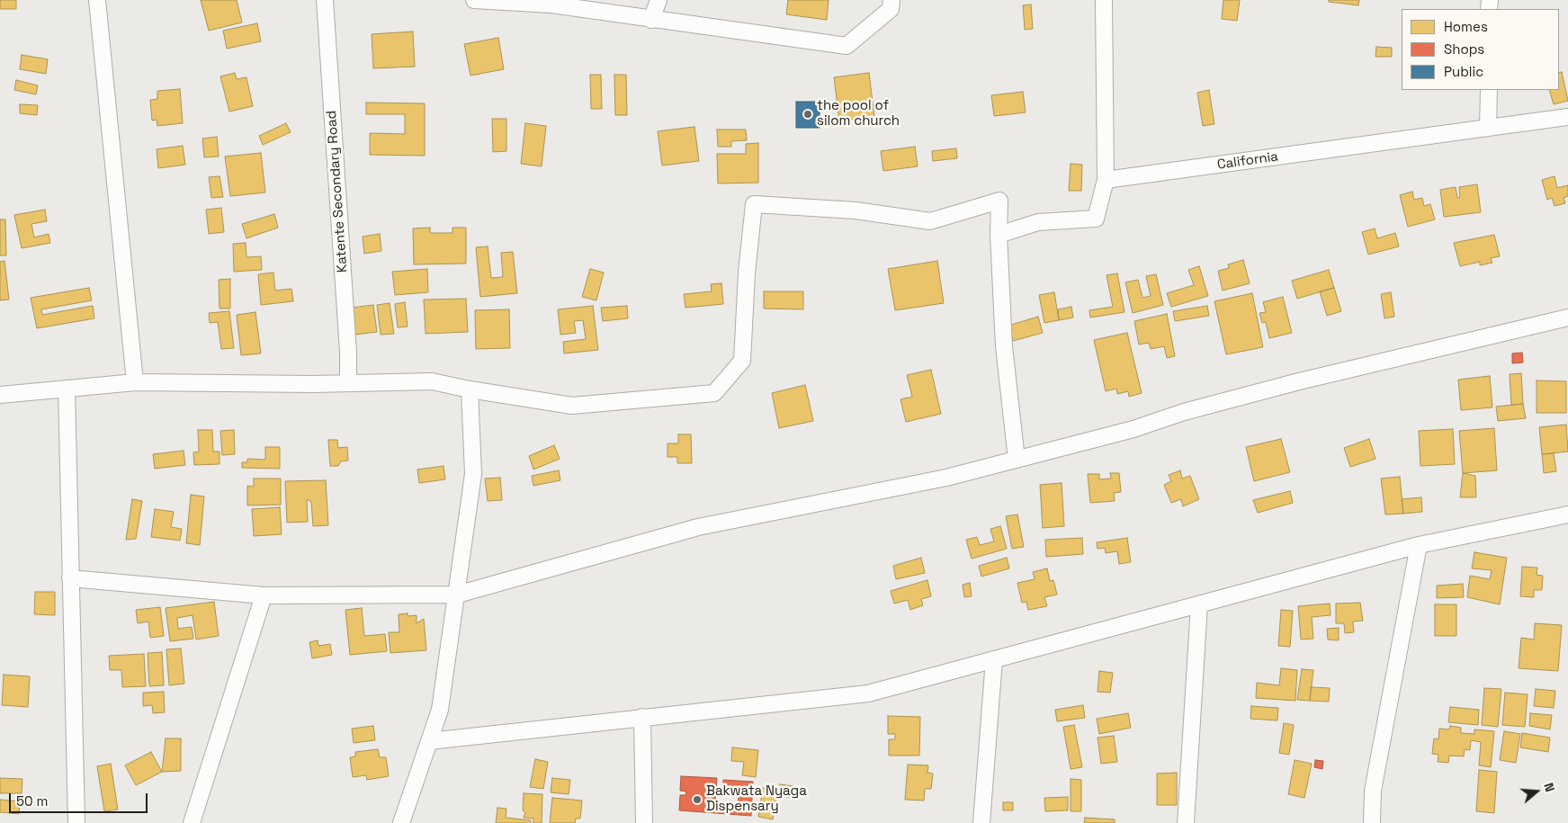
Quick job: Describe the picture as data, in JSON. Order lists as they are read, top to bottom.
{
  "streets": {
    "street": ["California", "Katente Secondary Road"]
  },
  "places": ["the pool of silom church", "Bakwata Nyaga Dispensary"],
  "legend": ["Homes", "Shops", "Public"],
  "scale_bar": "50 m",
  "north": "right"
}
